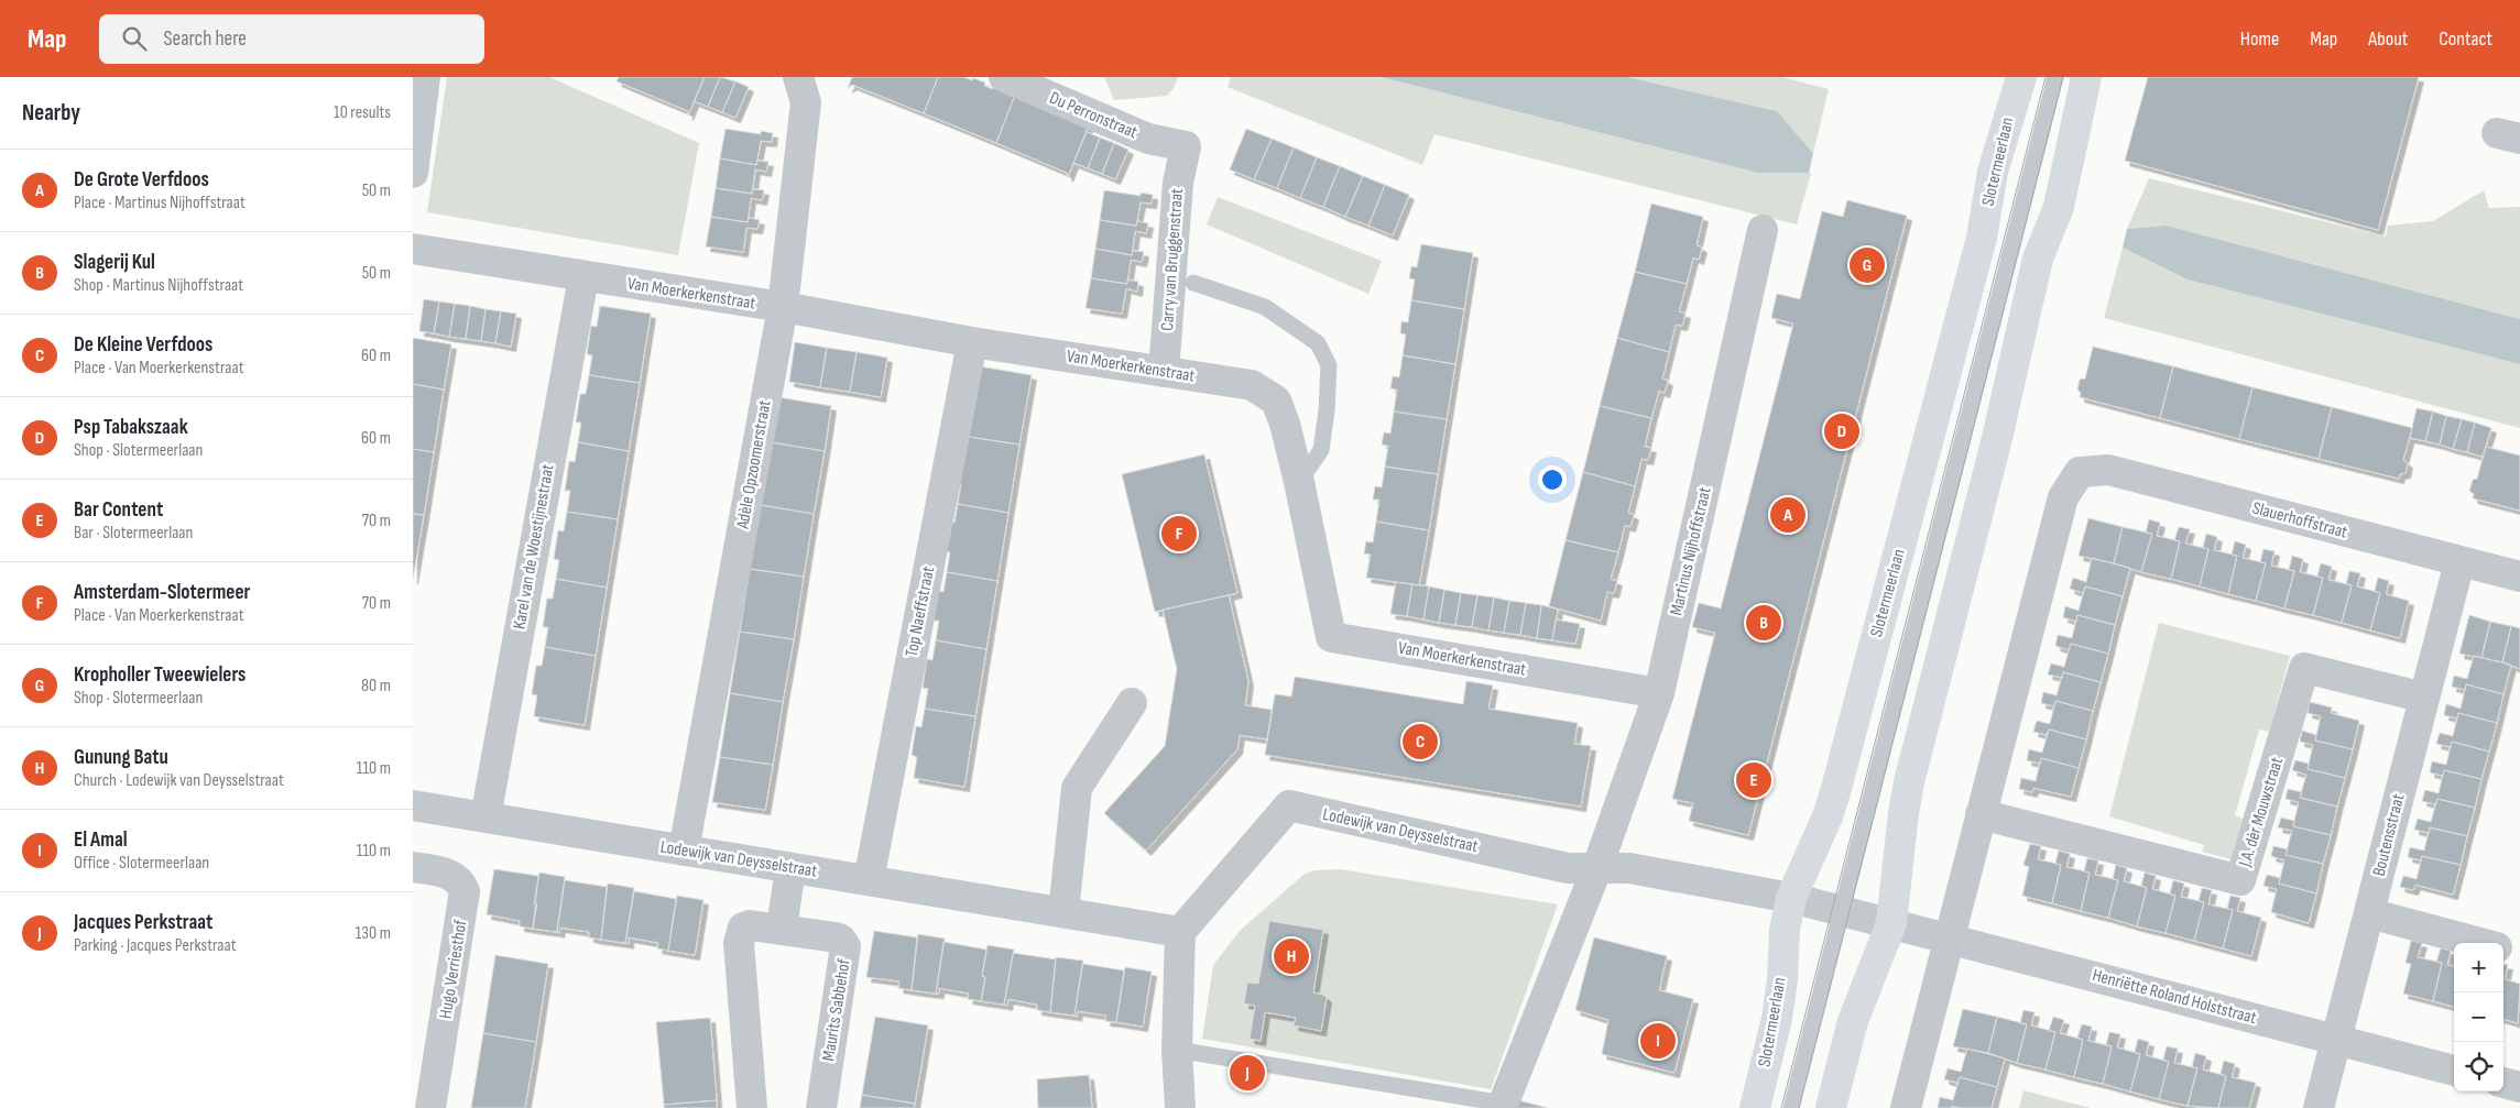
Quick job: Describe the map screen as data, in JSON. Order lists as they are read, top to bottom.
{
  "streets": {
    "main road": ["Slotermeerlaan"],
    "street": [
      "Du Perronstraat",
      "Carry van Bruggenstraat",
      "Van Moerkerkenstraat",
      "Adèle Opzoomerstraat",
      "Slauerhoffstraat",
      "Karel van de Woestijnestraat",
      "Martinus Nijhoffstraat",
      "Top Naeffstraat",
      "J.A. dèr Mouwstraat",
      "Lodewijk van Deysselstraat",
      "Boutensstraat",
      "Hugo Verriesthof",
      "Henriëtte Roland Holststraat",
      "Maurits Sabbehof"
    ]
  },
  "crossings": [
    ["Du Perronstraat", "Carry van Bruggenstraat"],
    ["Slotermeerlaan", "Lodewijk van Deysselstraat"],
    ["Slotermeerlaan", "Henriëtte Roland Holststraat"],
    ["Carry van Bruggenstraat", "Van Moerkerkenstraat"],
    ["Van Moerkerkenstraat", "Adèle Opzoomerstraat"],
    ["Van Moerkerkenstraat", "Karel van de Woestijnestraat"],
    ["Van Moerkerkenstraat", "Martinus Nijhoffstraat"],
    ["Van Moerkerkenstraat", "Top Naeffstraat"],
    ["Adèle Opzoomerstraat", "Lodewijk van Deysselstraat"],
    ["Slauerhoffstraat", "J.A. dèr Mouwstraat"],
    ["Slauerhoffstraat", "Boutensstraat"],
    ["Karel van de Woestijnestraat", "Lodewijk van Deysselstraat"],
    ["Martinus Nijhoffstraat", "Lodewijk van Deysselstraat"],
    ["Top Naeffstraat", "Lodewijk van Deysselstraat"],
    ["J.A. dèr Mouwstraat", "Boutensstraat"],
    ["Lodewijk van Deysselstraat", "Henriëtte Roland Holststraat"],
    ["Boutensstraat", "Henriëtte Roland Holststraat"]
  ],
  "page": {
    "header": "Map",
    "search": "Search here",
    "nav": [
      "Home",
      "Map",
      "About",
      "Contact"
    ],
    "heading": ["Nearby", "10 results"],
    "list": [
      {
        "mark": "A",
        "name": "De Grote Verfdoos",
        "note": "Place · Martinus Nijhoffstraat",
        "value": "50 m"
      },
      {
        "mark": "B",
        "name": "Slagerij Kul",
        "note": "Shop · Martinus Nijhoffstraat",
        "value": "50 m"
      },
      {
        "mark": "C",
        "name": "De Kleine Verfdoos",
        "note": "Place · Van Moerkerkenstraat",
        "value": "60 m"
      },
      {
        "mark": "D",
        "name": "Psp Tabakszaak",
        "note": "Shop · Slotermeerlaan",
        "value": "60 m"
      },
      {
        "mark": "E",
        "name": "Bar Content",
        "note": "Bar · Slotermeerlaan",
        "value": "70 m"
      },
      {
        "mark": "F",
        "name": "Amsterdam-Slotermeer",
        "note": "Place · Van Moerkerkenstraat",
        "value": "70 m"
      },
      {
        "mark": "G",
        "name": "Kropholler Tweewielers",
        "note": "Shop · Slotermeerlaan",
        "value": "80 m"
      },
      {
        "mark": "H",
        "name": "Gunung Batu",
        "note": "Church · Lodewijk van Deysselstraat",
        "value": "110 m"
      },
      {
        "mark": "I",
        "name": "El Amal",
        "note": "Office · Slotermeerlaan",
        "value": "110 m"
      },
      {
        "mark": "J",
        "name": "Jacques Perkstraat",
        "note": "Parking · Jacques Perkstraat",
        "value": "130 m"
      }
    ],
    "pins": [
      "G",
      "D",
      "A",
      "F",
      "B",
      "C",
      "E",
      "H",
      "I",
      "J"
    ],
    "map_buttons": ["+", "−"]
  }
}
